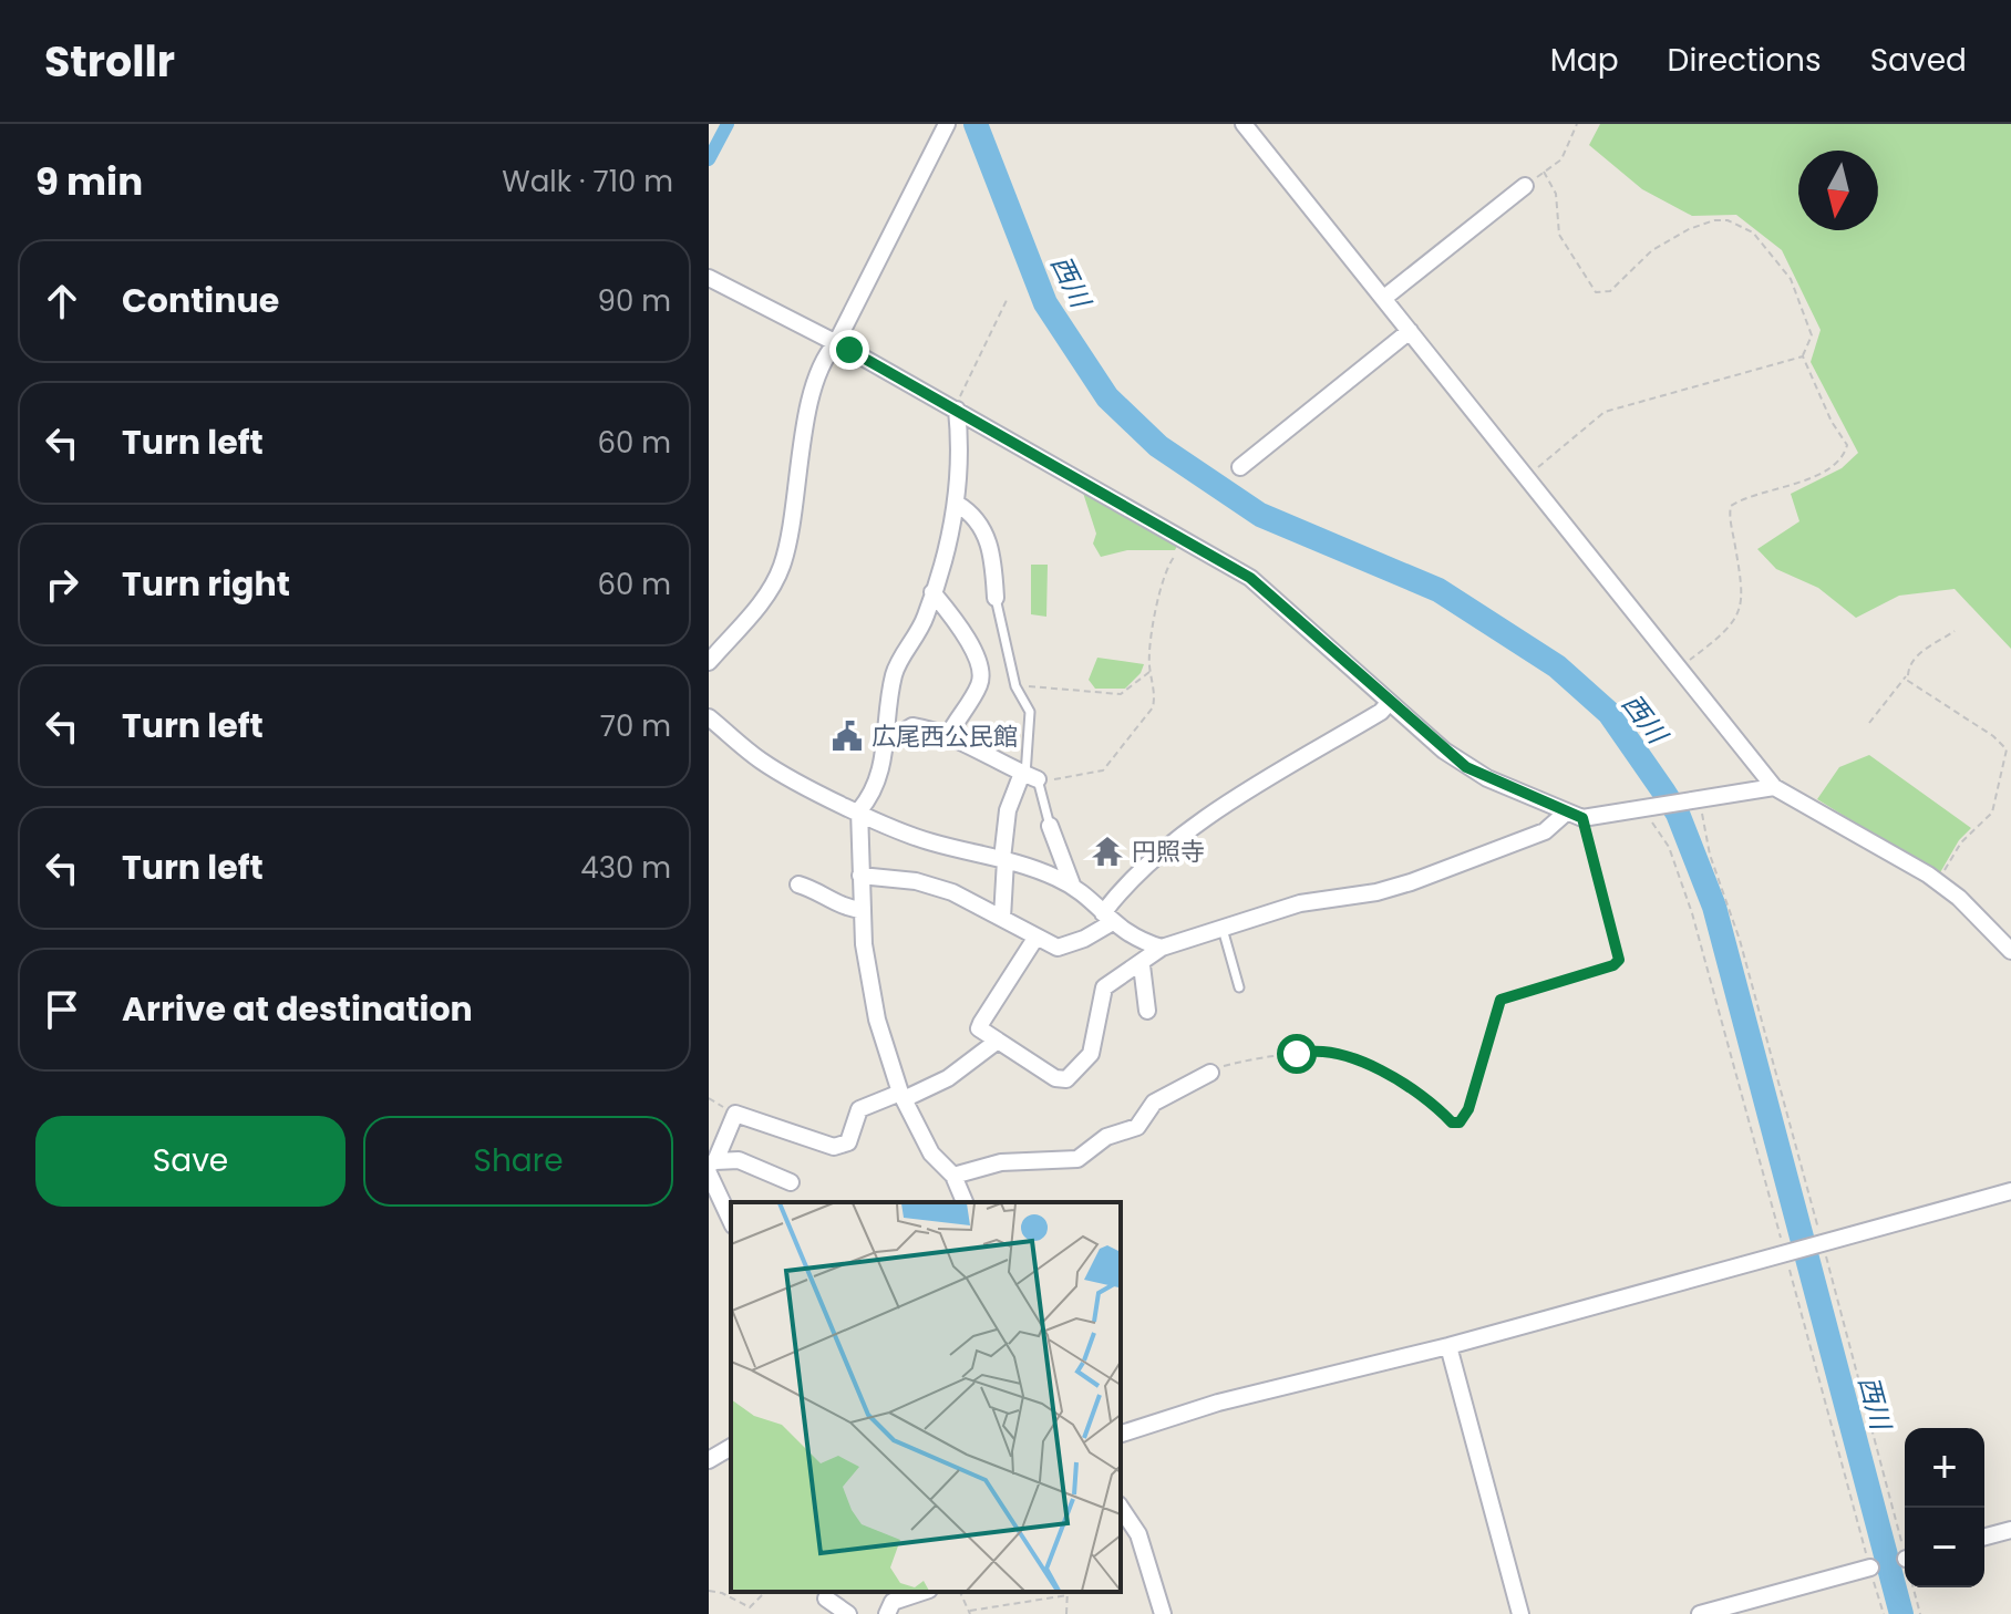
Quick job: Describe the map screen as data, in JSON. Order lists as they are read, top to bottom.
{
  "water": ["西川"],
  "places": {
    "public building": ["広尾西公民館"],
    "temple": ["円照寺"]
  },
  "north": "bottom",
  "page": {
    "header": "Strollr",
    "nav": ["Map", "Directions", "Saved"],
    "heading": ["9 min", "Walk · 710 m"],
    "list": [
      ["Continue", "90 m"],
      ["Turn left", "60 m"],
      ["Turn right", "60 m"],
      ["Turn left", "70 m"],
      ["Turn left", "430 m"],
      "Arrive at destination"
    ],
    "buttons": ["Save", "Share"],
    "map_buttons": ["+", "−"]
  }
}
